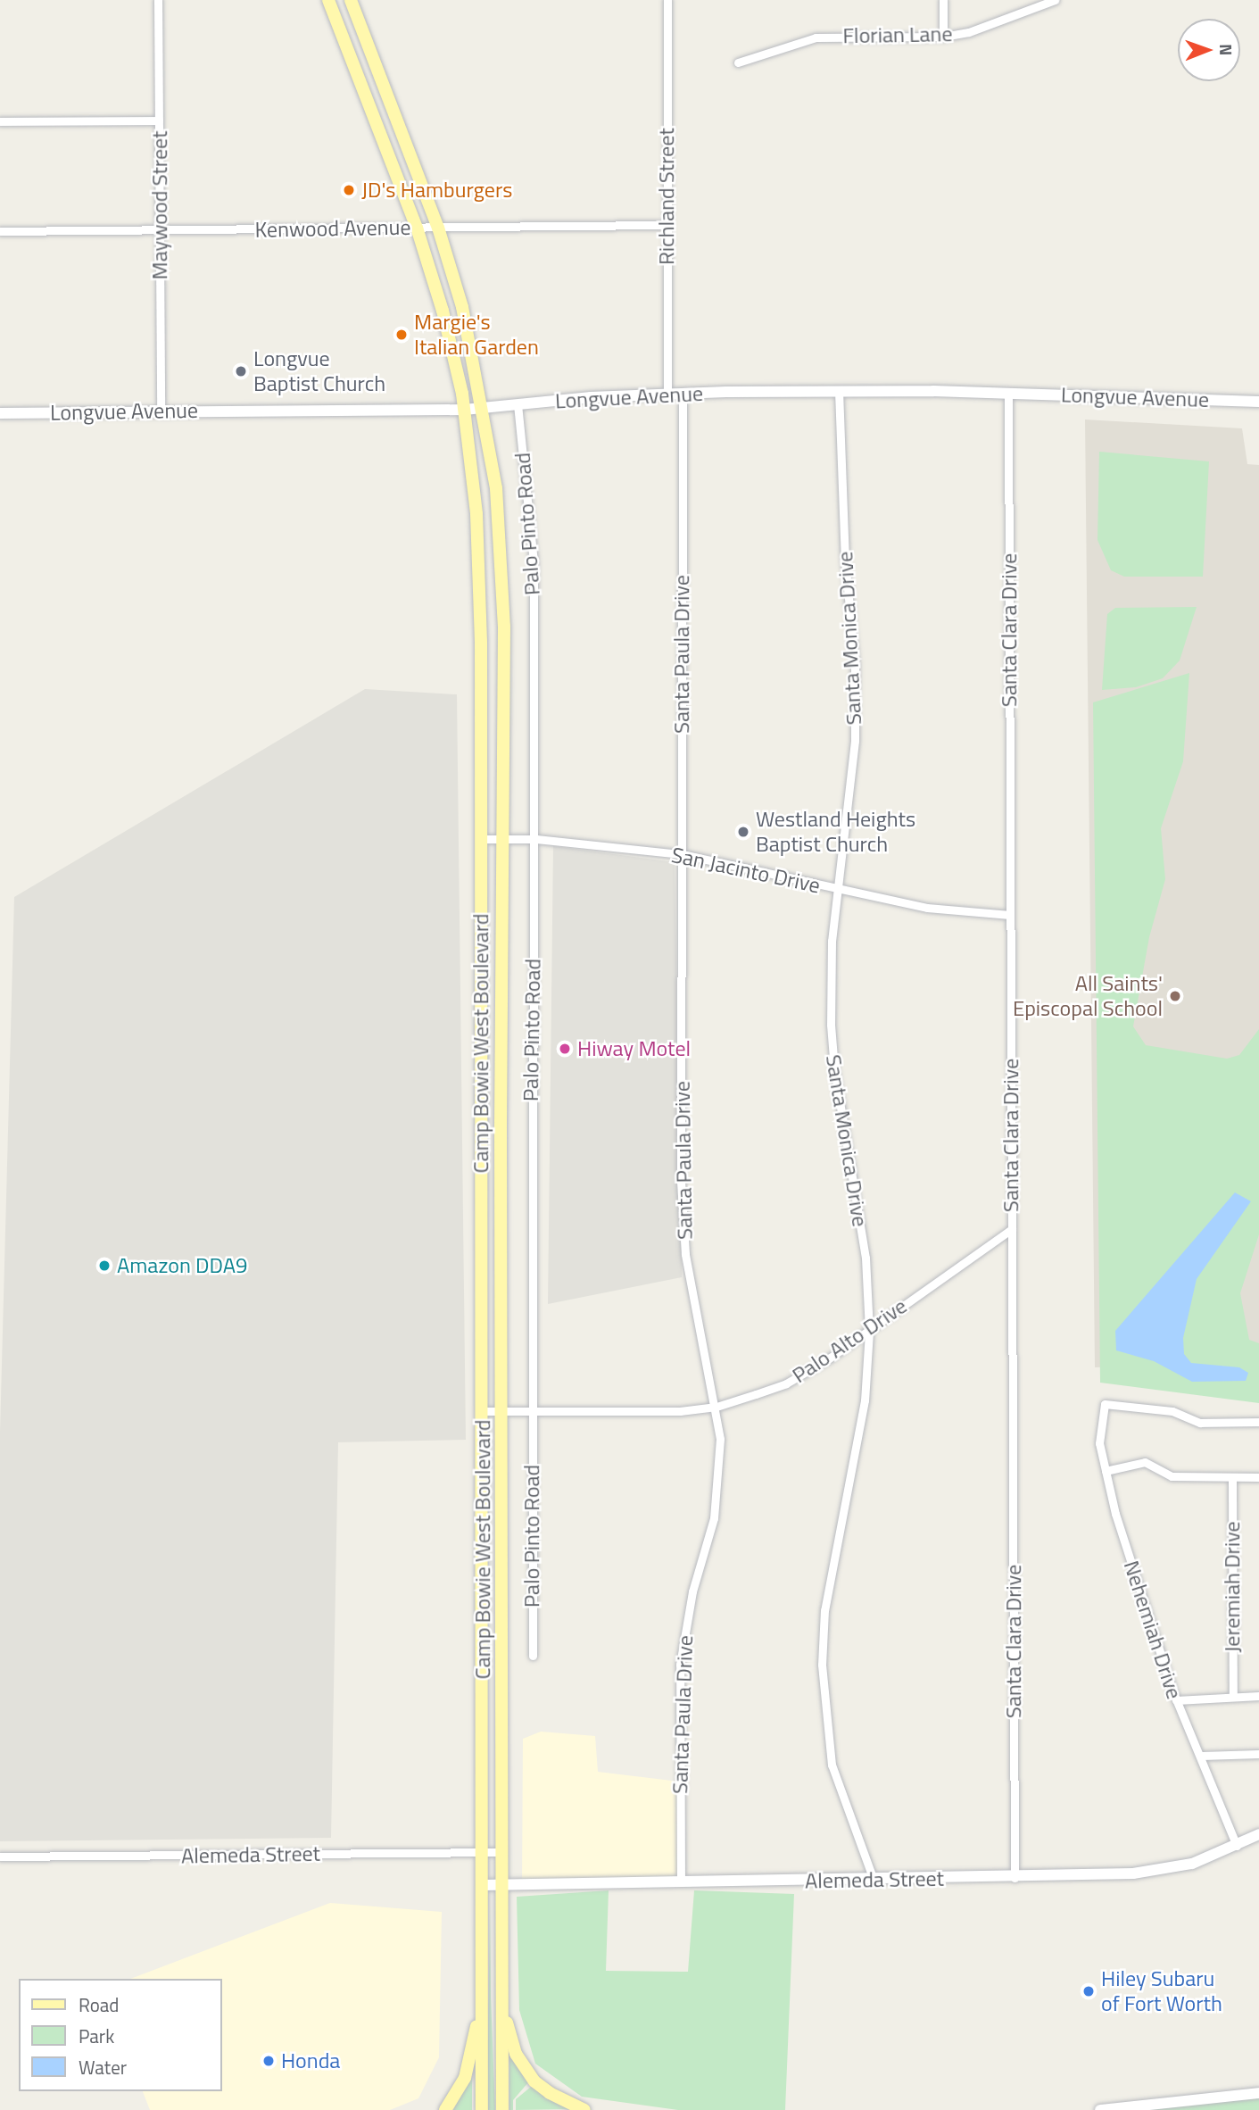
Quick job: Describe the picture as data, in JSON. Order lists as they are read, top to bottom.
{
  "streets": {
    "main road": ["Longvue Avenue", "Camp Bowie West Boulevard", "Alemeda Street"],
    "street": [
      "Florian Lane",
      "Richland Street",
      "Maywood Street",
      "Kenwood Avenue",
      "Palo Pinto Road",
      "Santa Clara Drive",
      "Santa Monica Drive",
      "Santa Paula Drive",
      "San Jacinto Drive",
      "Palo Alto Drive",
      "Jeremiah Drive",
      "Nehemiah Drive"
    ]
  },
  "crossings": [
    ["Richland Street", "Kenwood Avenue"],
    ["Richland Street", "Longvue Avenue"],
    ["Maywood Street", "Kenwood Avenue"],
    ["Maywood Street", "Longvue Avenue"],
    ["Kenwood Avenue", "Camp Bowie West Boulevard"],
    ["Longvue Avenue", "Palo Pinto Road"],
    ["Longvue Avenue", "Santa Clara Drive"],
    ["Longvue Avenue", "Santa Monica Drive"],
    ["Longvue Avenue", "Santa Paula Drive"],
    ["Longvue Avenue", "Camp Bowie West Boulevard"],
    ["Palo Pinto Road", "San Jacinto Drive"],
    ["Palo Pinto Road", "Palo Alto Drive"],
    ["Santa Clara Drive", "San Jacinto Drive"],
    ["Santa Clara Drive", "Palo Alto Drive"],
    ["Santa Clara Drive", "Alemeda Street"],
    ["Santa Monica Drive", "San Jacinto Drive"],
    ["Santa Monica Drive", "Palo Alto Drive"],
    ["Santa Monica Drive", "Alemeda Street"],
    ["Santa Paula Drive", "San Jacinto Drive"],
    ["Santa Paula Drive", "Palo Alto Drive"],
    ["Santa Paula Drive", "Alemeda Street"],
    ["San Jacinto Drive", "Camp Bowie West Boulevard"],
    ["Camp Bowie West Boulevard", "Palo Alto Drive"],
    ["Camp Bowie West Boulevard", "Alemeda Street"],
    ["Nehemiah Drive", "Alemeda Street"]
  ],
  "places": [
    "JD's Hamburgers",
    "Margie's Italian Garden",
    "Longvue Baptist Church",
    "Westland Heights Baptist Church",
    "All Saints' Episcopal School",
    "Hiway Motel",
    "Amazon DDA9",
    "Hiley Subaru of Fort Worth",
    "Honda"
  ],
  "legend": ["Road", "Park", "Water"],
  "north": "right"
}
